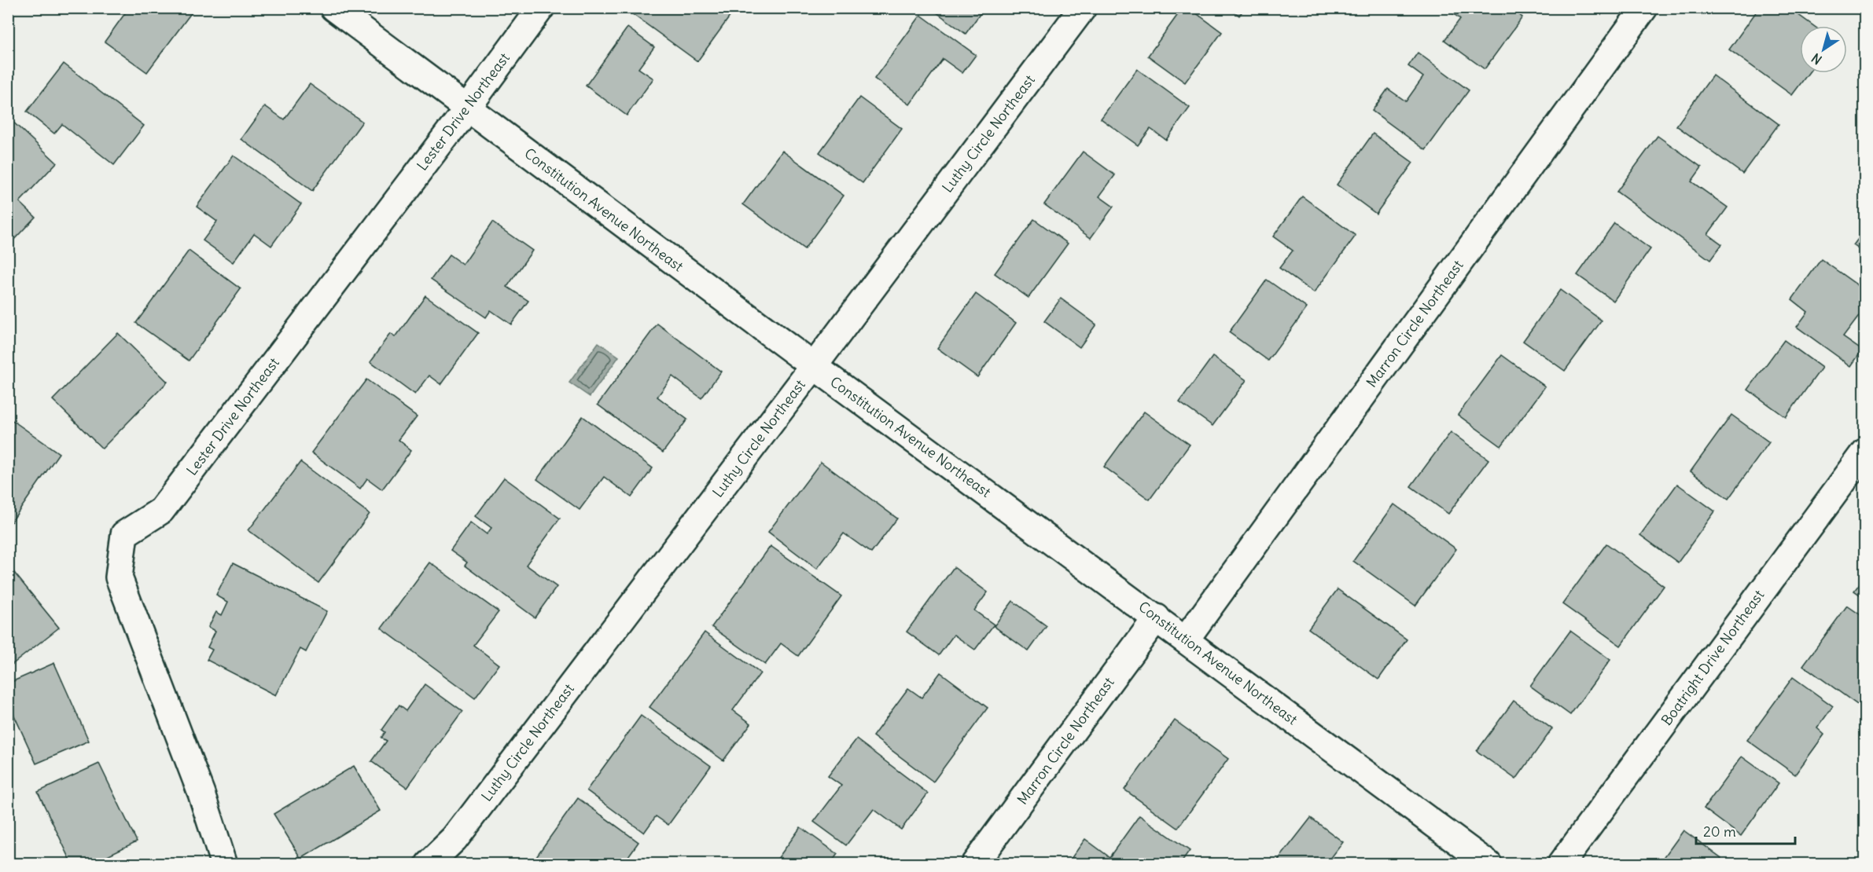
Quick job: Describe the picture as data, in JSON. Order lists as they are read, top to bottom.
{
  "streets": {
    "street": [
      "Lester Drive Northeast",
      "Luthy Circle Northeast",
      "Constitution Avenue Northeast",
      "Marron Circle Northeast",
      "Boatright Drive Northeast"
    ]
  },
  "crossings": [
    ["Lester Drive Northeast", "Constitution Avenue Northeast"],
    ["Luthy Circle Northeast", "Constitution Avenue Northeast"],
    ["Constitution Avenue Northeast", "Marron Circle Northeast"]
  ],
  "scale_bar": "20 m",
  "north": "bottom left"
}
